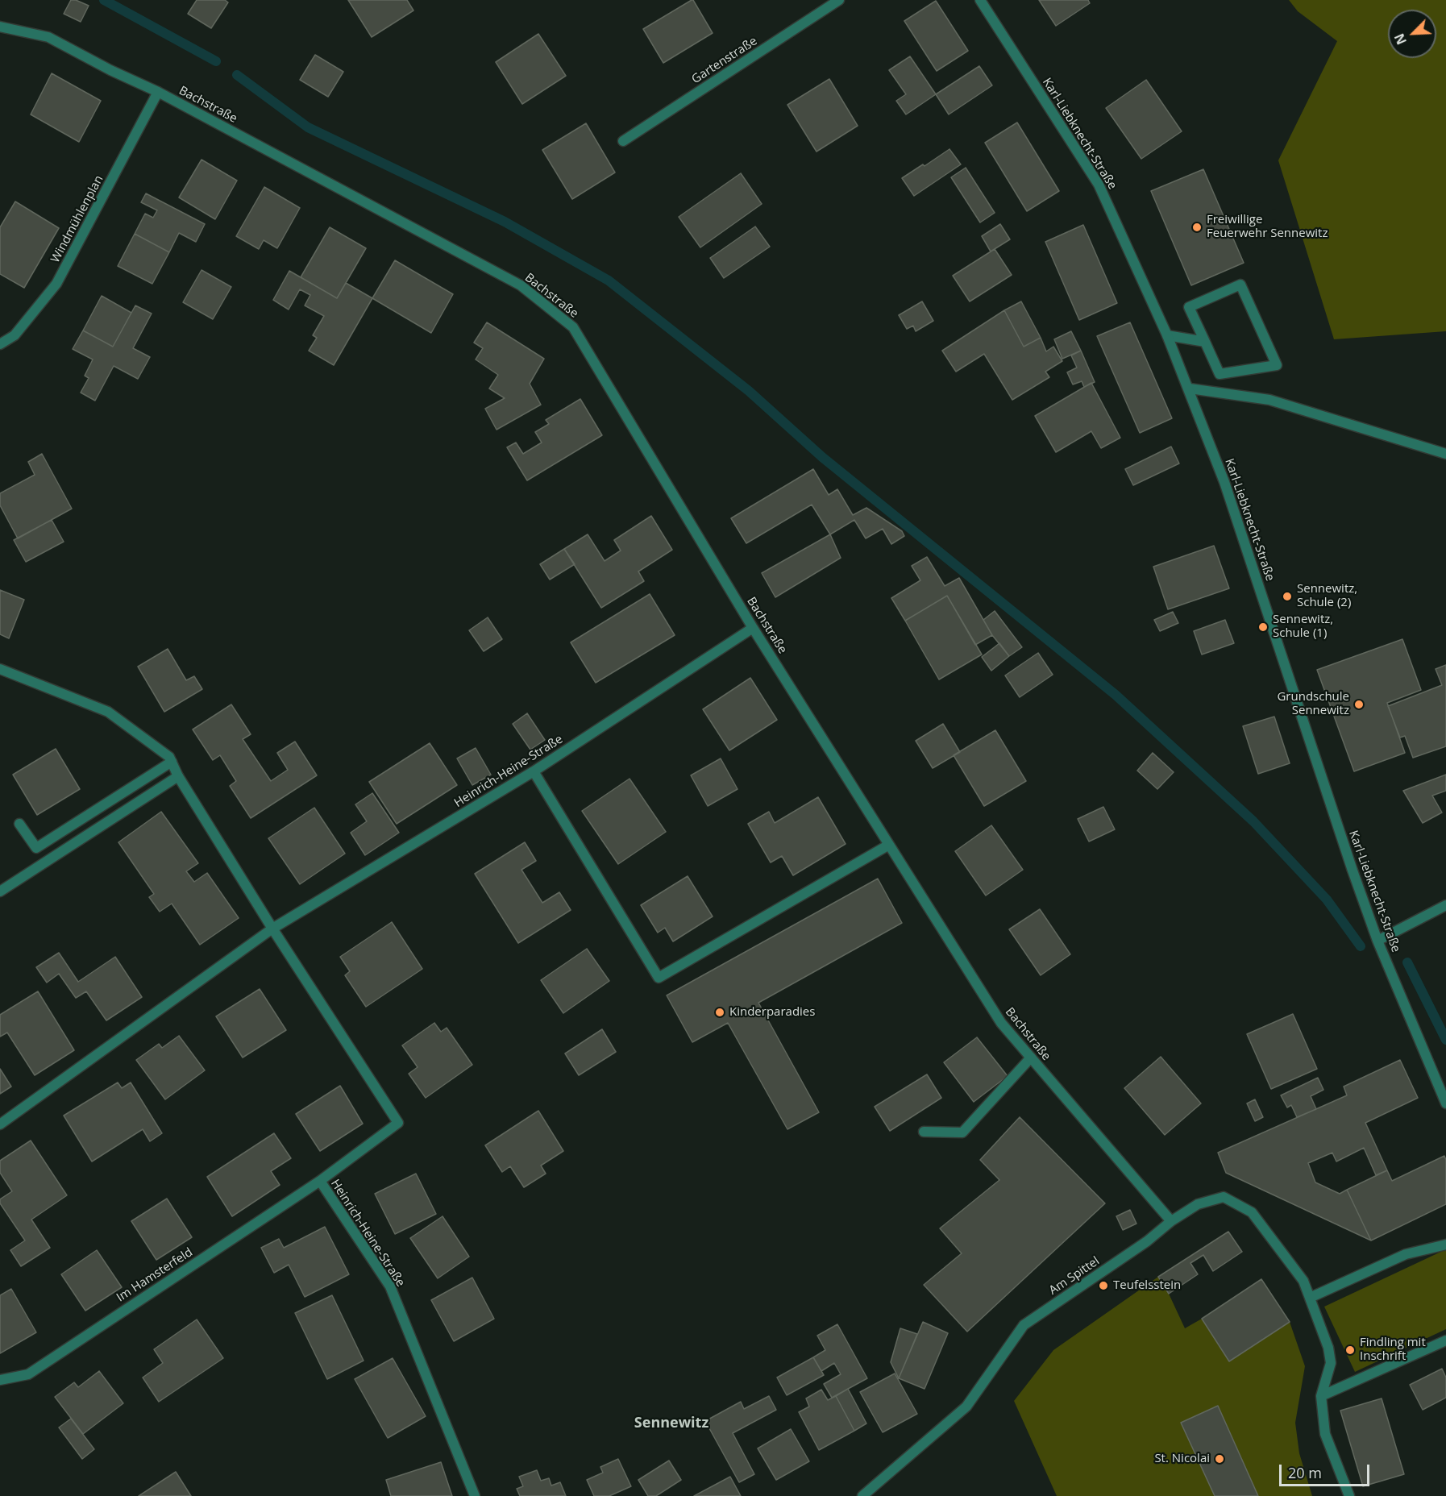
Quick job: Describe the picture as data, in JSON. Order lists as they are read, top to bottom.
{
  "streets": {
    "street": [
      "Gartenstraße",
      "Bachstraße",
      "Karl-Liebknecht-Straße",
      "Windmühlenplan",
      "Heinrich-Heine-Straße",
      "Im Hamsterfeld",
      "Am Spittel"
    ]
  },
  "crossings": [
    ["Bachstraße", "Windmühlenplan"],
    ["Bachstraße", "Heinrich-Heine-Straße"],
    ["Bachstraße", "Am Spittel"],
    ["Heinrich-Heine-Straße", "Im Hamsterfeld"]
  ],
  "districts": ["Sennewitz"],
  "places": [
    "Freiwillige Feuerwehr Sennewitz",
    "Sennewitz, Schule (2)",
    "Sennewitz, Schule (1)",
    "Grundschule Sennewitz",
    "Kinderparadies",
    "Teufelsstein",
    "Findling mit Inschrift",
    "St. Nicolai"
  ],
  "scale_bar": "20 m",
  "north": "bottom left"
}
